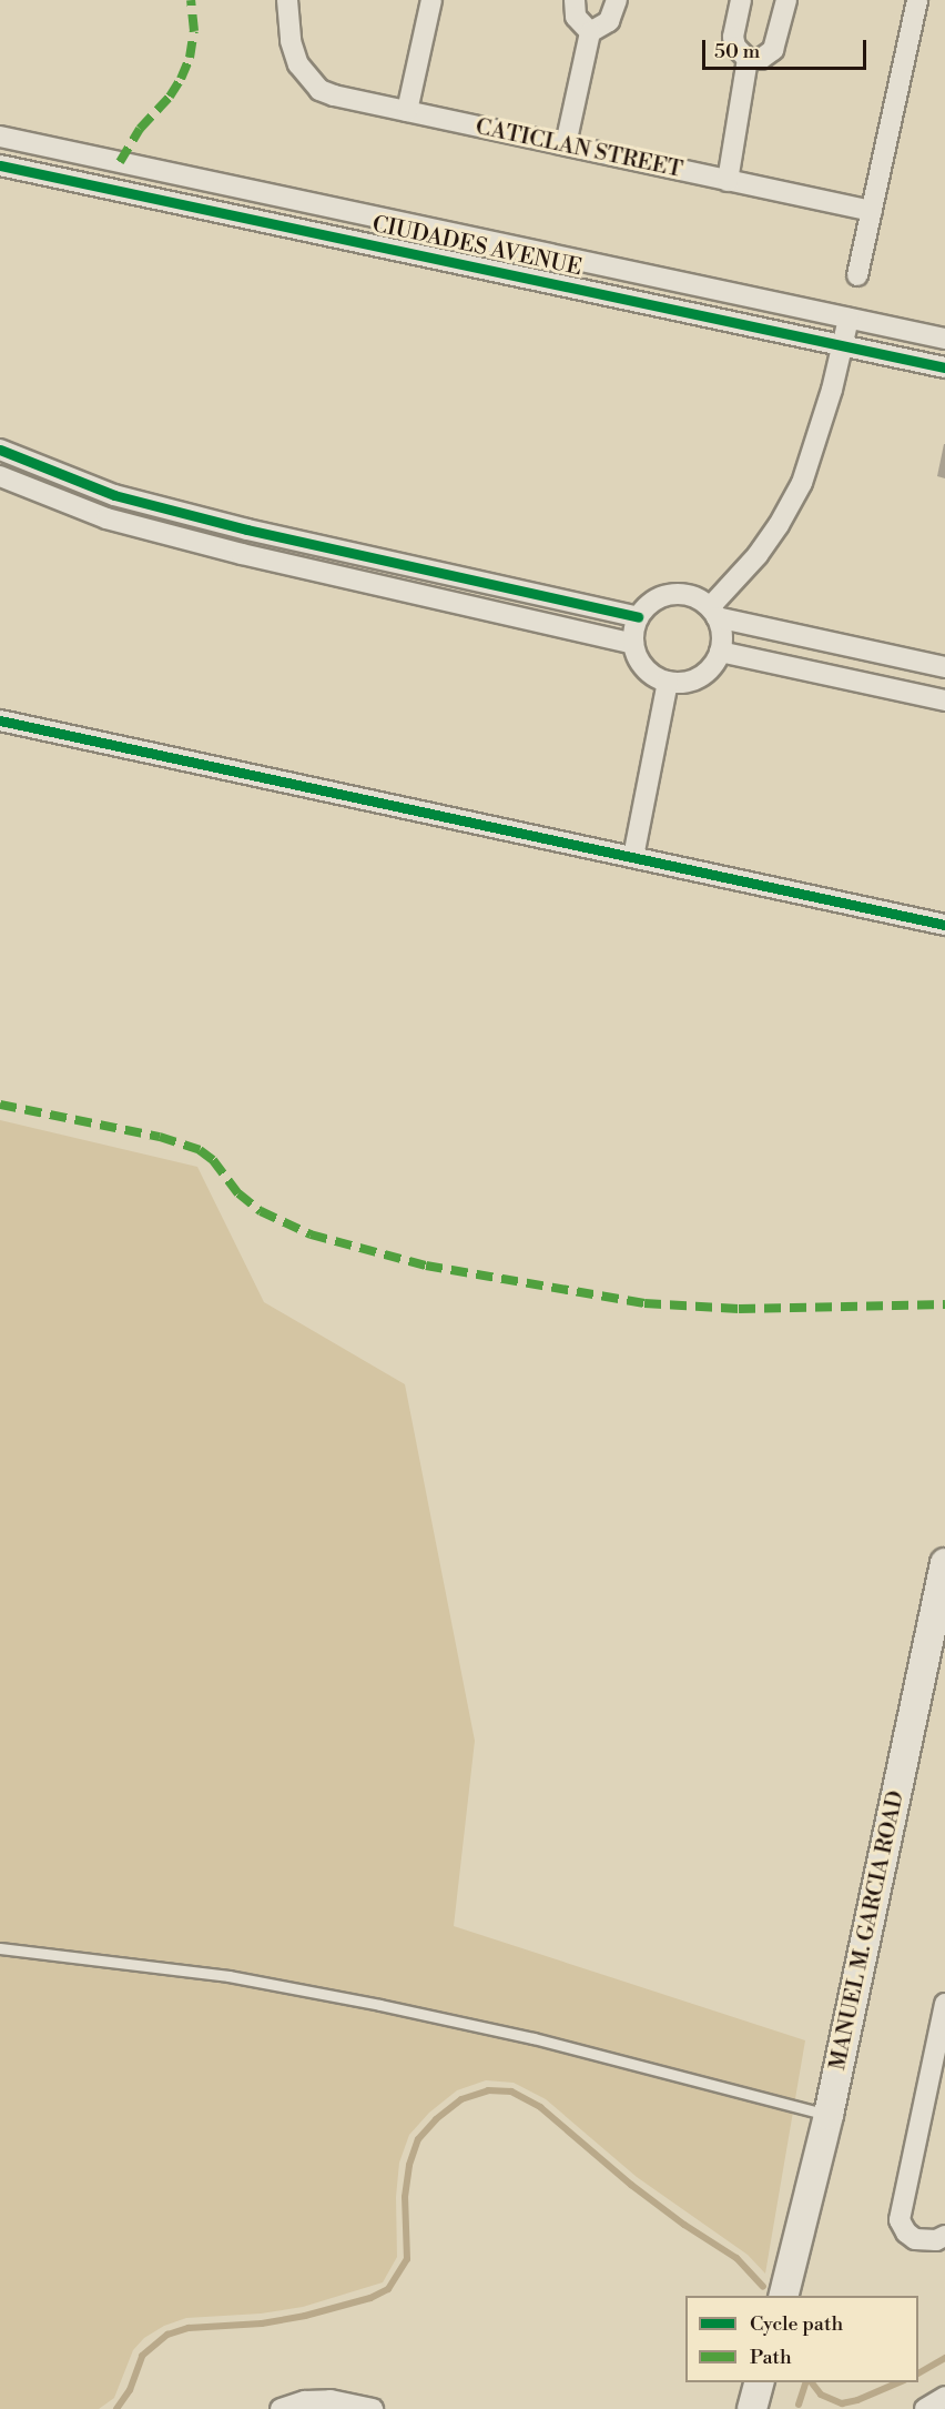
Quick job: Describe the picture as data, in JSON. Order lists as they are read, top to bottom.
{
  "streets": {
    "main road": ["MANUEL M. GARCIA ROAD"],
    "street": ["CATICLAN STREET", "CIUDADES AVENUE"]
  },
  "legend": ["Cycle path", "Path"],
  "scale_bar": "50 m"
}
